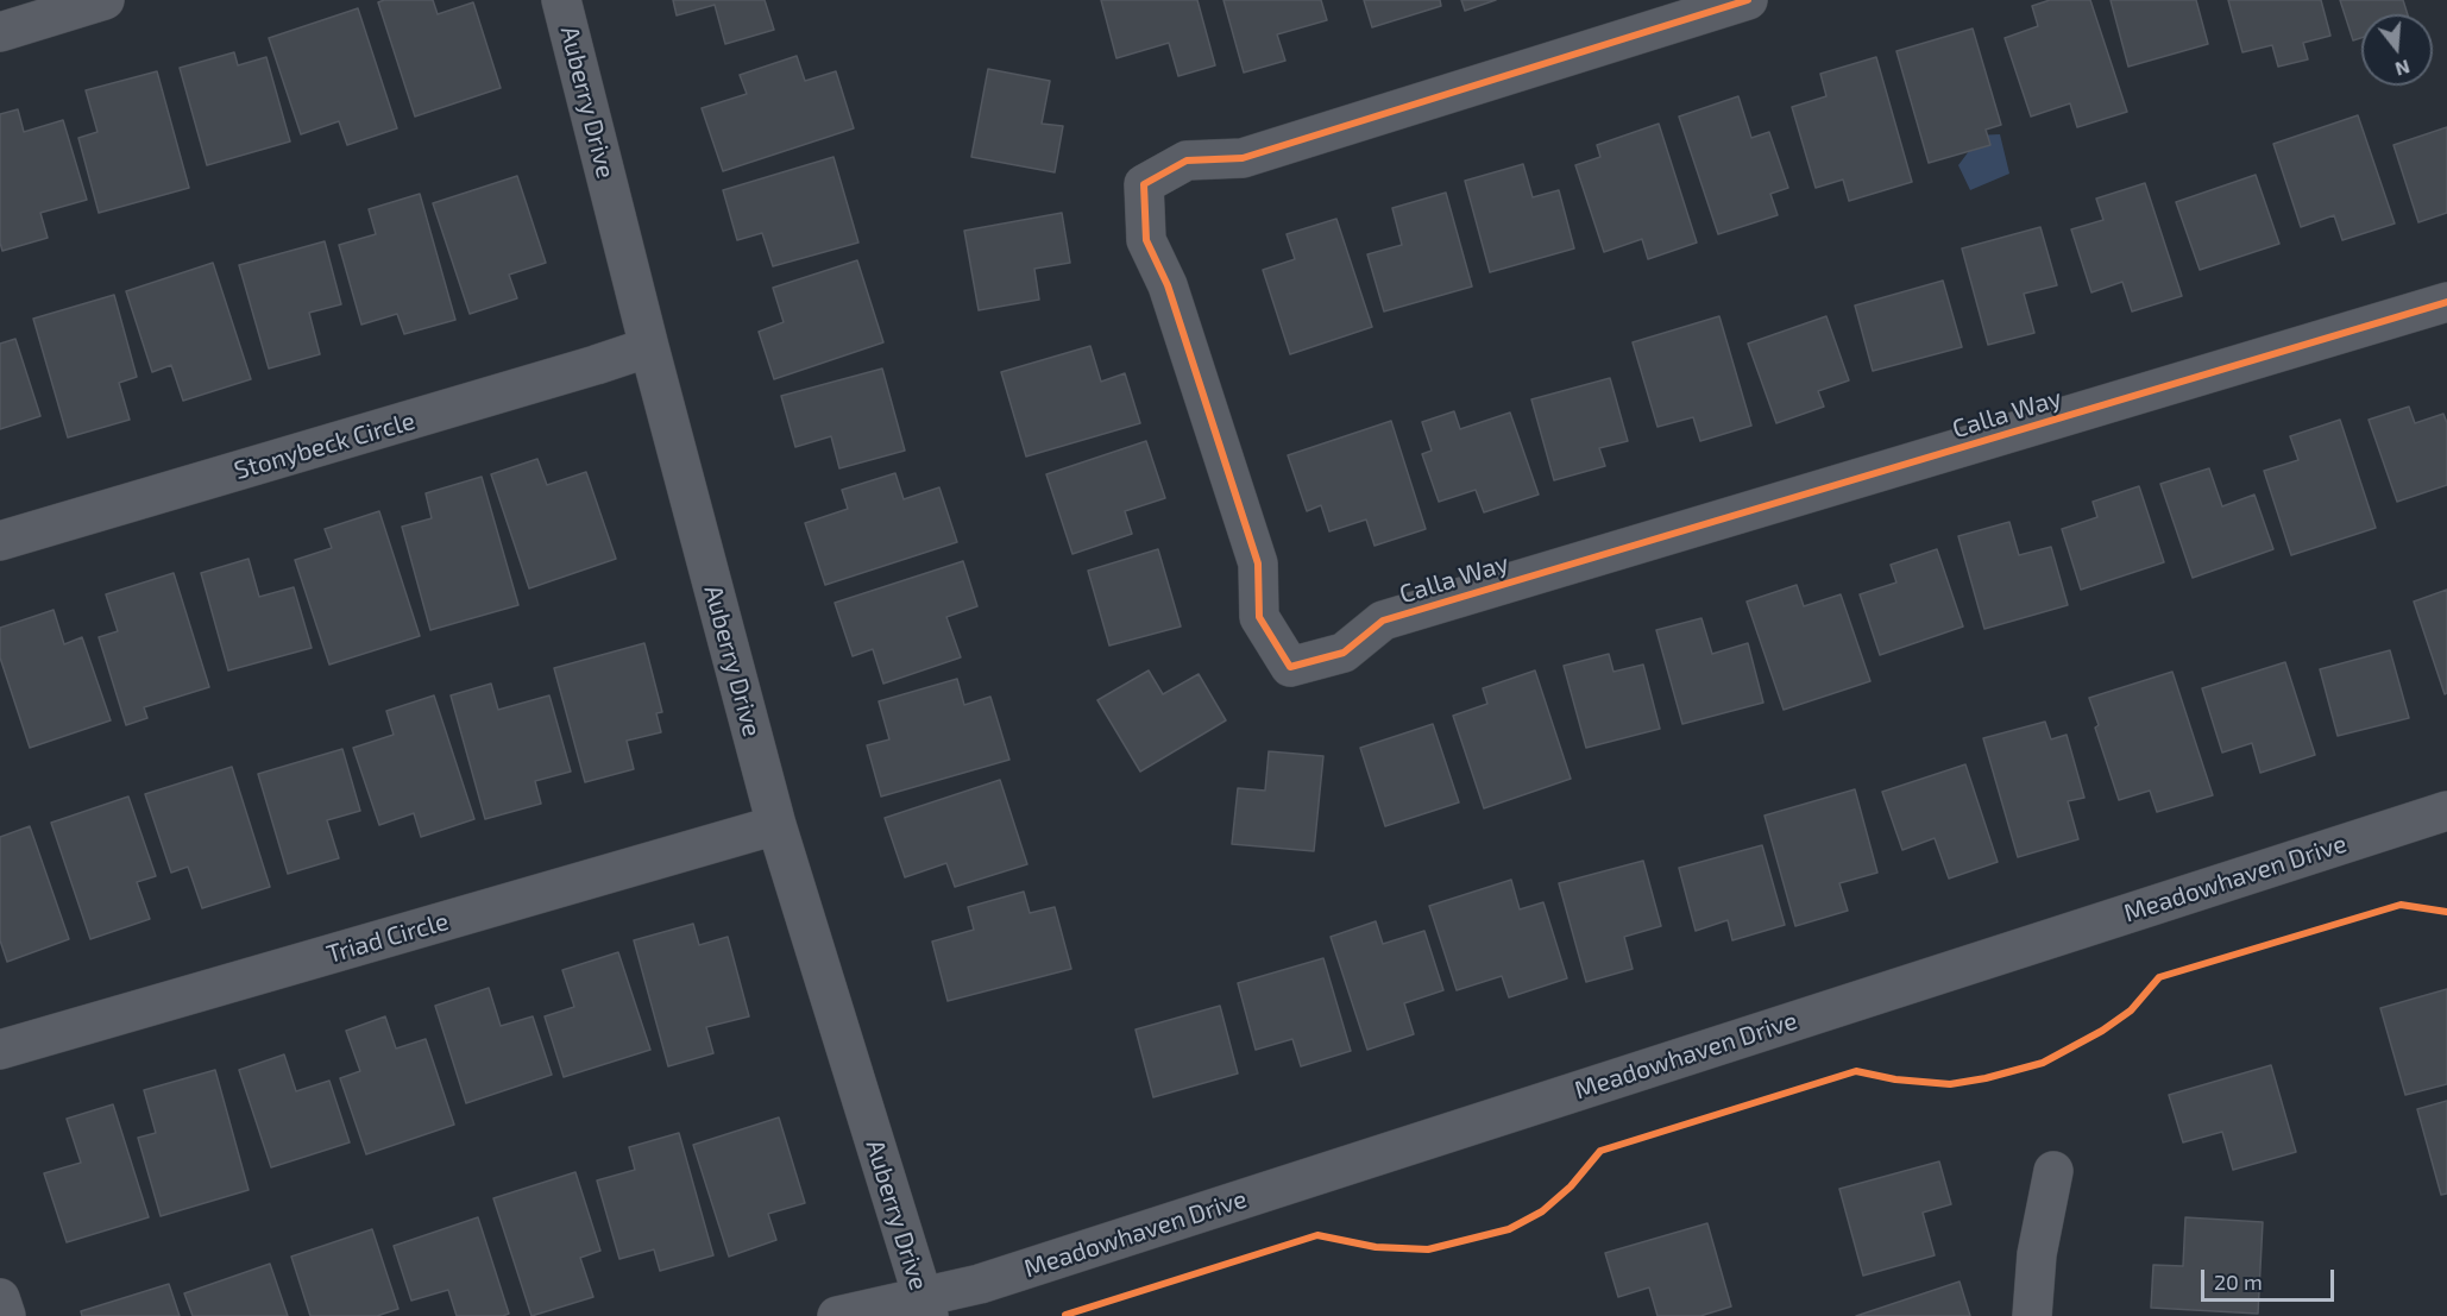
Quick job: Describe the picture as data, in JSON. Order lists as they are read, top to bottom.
{
  "streets": {
    "street": [
      "Auberry Drive",
      "Calla Way",
      "Stonybeck Circle",
      "Meadowhaven Drive",
      "Triad Circle"
    ]
  },
  "crossings": [
    ["Auberry Drive", "Stonybeck Circle"],
    ["Auberry Drive", "Meadowhaven Drive"],
    ["Auberry Drive", "Triad Circle"]
  ],
  "scale_bar": "20 m",
  "north": "bottom"
}
